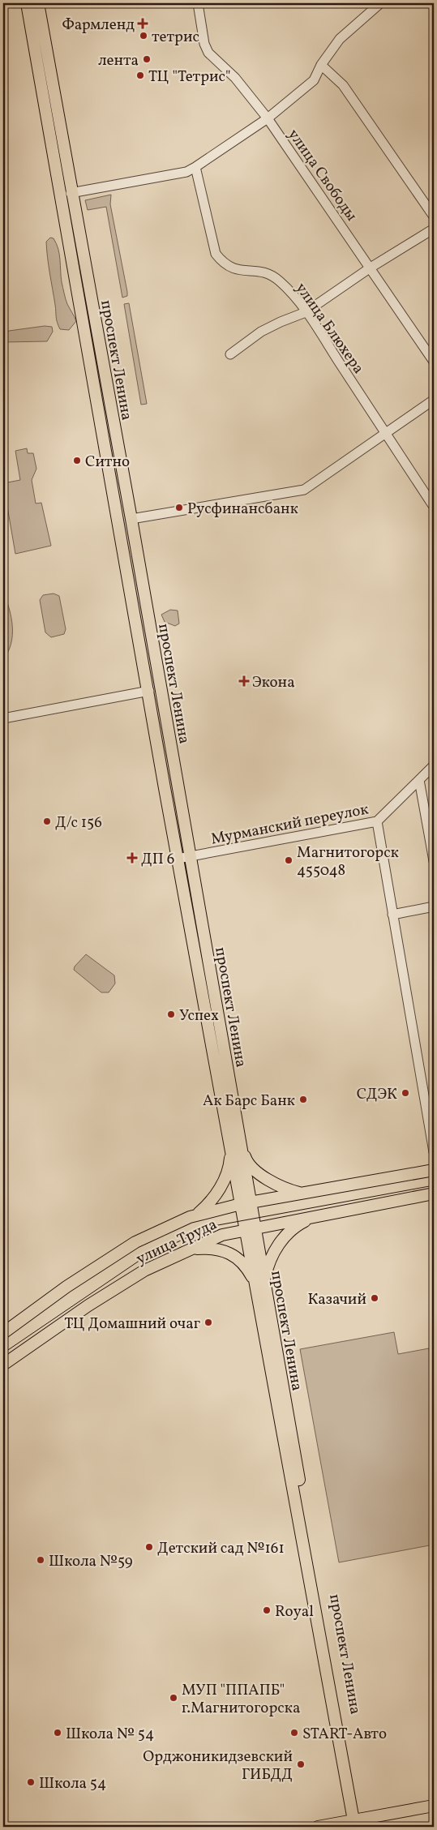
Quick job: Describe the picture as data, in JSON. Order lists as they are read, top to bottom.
{
  "streets": {
    "main road": ["проспект Ленина", "улица Труда"],
    "street": ["улица Свободы", "улица Блюхера", "Мурманский переулок"]
  },
  "crossings": [
    ["проспект Ленина", "Мурманский переулок"],
    ["проспект Ленина", "улица Труда"]
  ],
  "places": {
    "health": ["Фармленд", "Экона", "ДП 6"],
    "other": [
      "тетрис",
      "лента",
      "ТЦ \"Тетрис\"",
      "Ситно",
      "Русфинансбанк",
      "Д/с 156",
      "Магнитогорск 455048",
      "Успех",
      "СДЭК",
      "Ак Барс Банк",
      "Казачий",
      "ТЦ Домашний очаг",
      "Детский сад №161",
      "Школа №59",
      "Royal",
      "МУП \"ППАПБ\" г.Магнитогорска",
      "Школа № 54",
      "START-Авто",
      "Орджоникидзевский ГИБДД",
      "Школа 54"
    ]
  }
}
